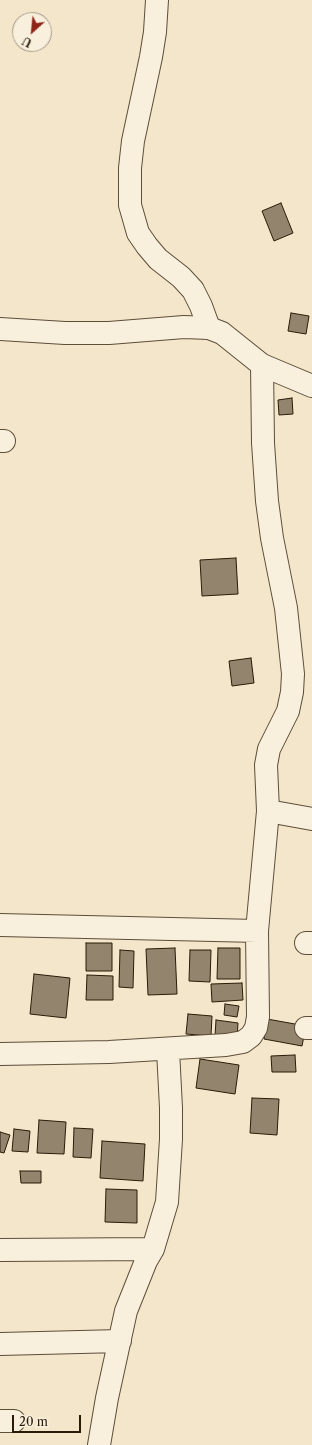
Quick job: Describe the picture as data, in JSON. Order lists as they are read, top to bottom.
{
  "scale_bar": "20 m",
  "north": "bottom left"
}
